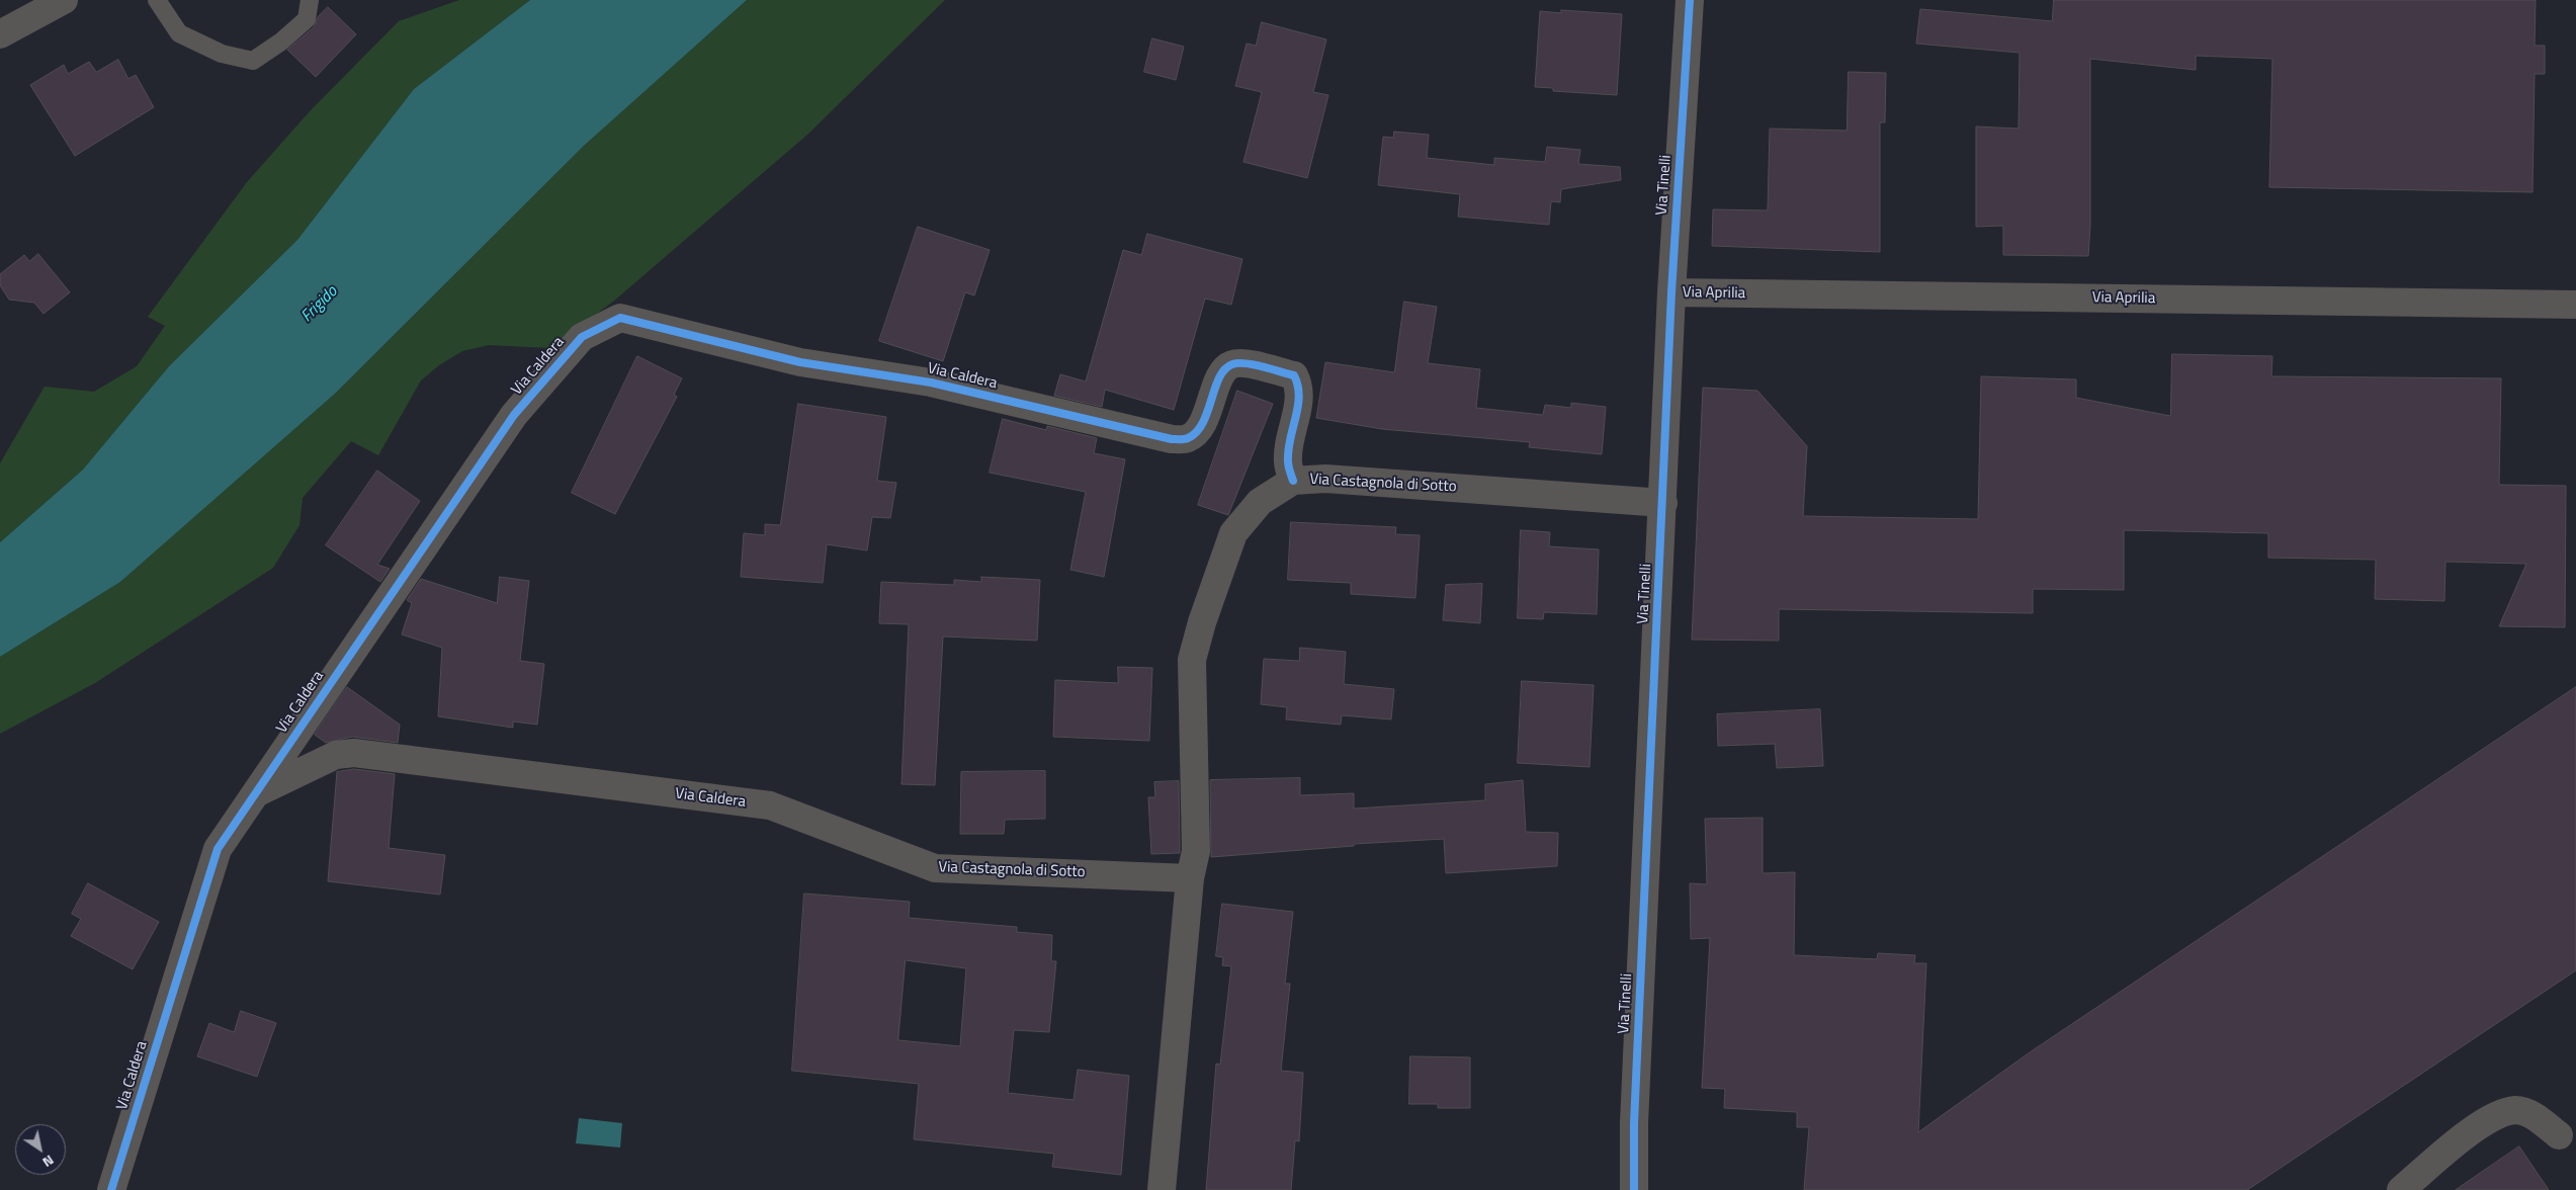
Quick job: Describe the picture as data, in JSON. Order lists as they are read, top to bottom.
{
  "streets": {
    "street": [
      "Via Tinelli",
      "Via Aprilia",
      "Via Caldera",
      "Via Castagnola di Sotto"
    ]
  },
  "crossings": [
    ["Via Tinelli", "Via Aprilia"],
    ["Via Tinelli", "Via Castagnola di Sotto"],
    ["Via Caldera", "Via Castagnola di Sotto"]
  ],
  "water": ["Frigido"],
  "north": "bottom right"
}
